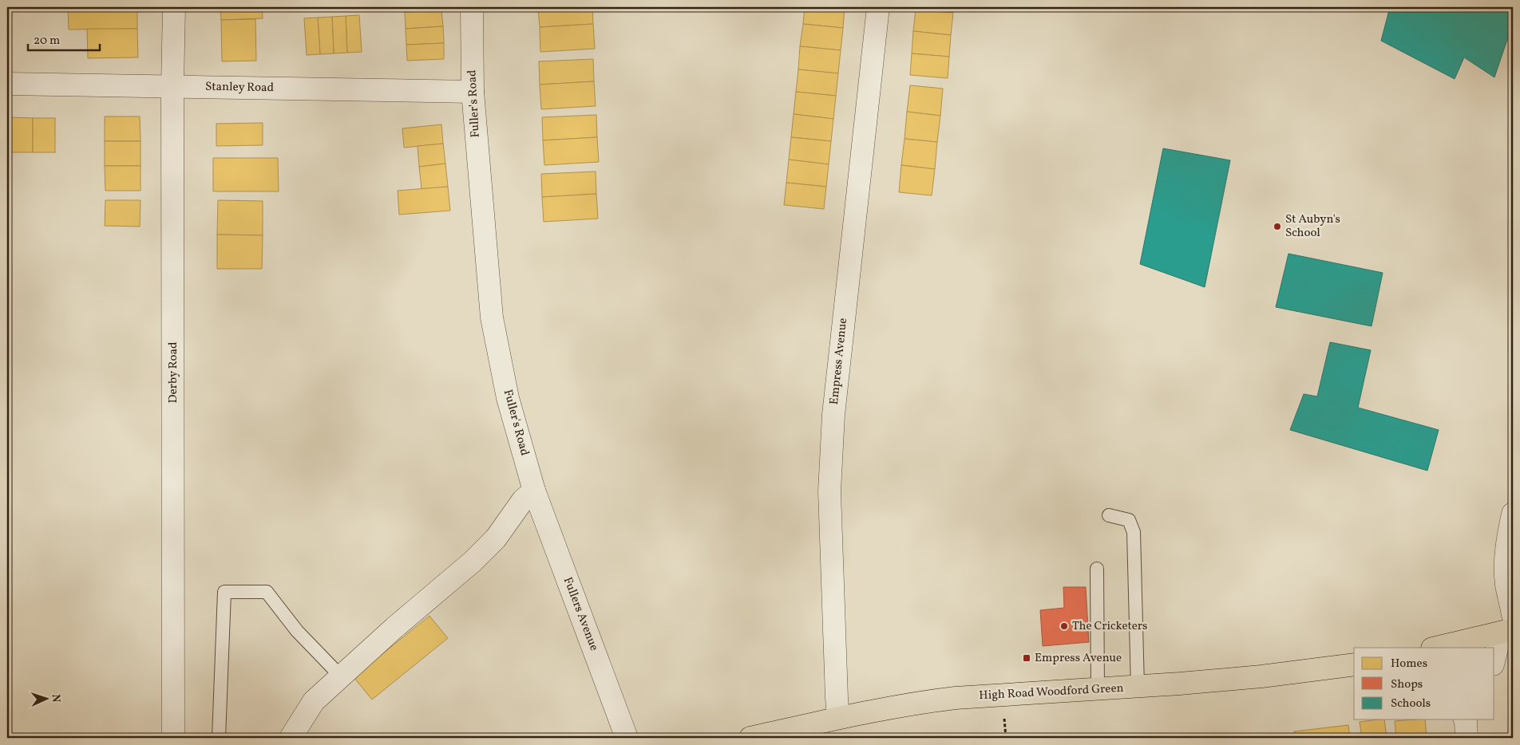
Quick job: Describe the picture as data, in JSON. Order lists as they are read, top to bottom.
{
  "streets": {
    "main road": ["High Road Woodford Green"],
    "street": [
      "Stanley Road",
      "Fuller's Road",
      "Empress Avenue",
      "Derby Road",
      "Fullers Avenue"
    ]
  },
  "crossings": [
    ["Stanley Road", "Fuller's Road"],
    ["Stanley Road", "Derby Road"],
    ["Fuller's Road", "Fullers Avenue"],
    ["Empress Avenue", "High Road Woodford Green"]
  ],
  "places": {
    "other": ["St Aubyn's School", "The Cricketers"],
    "transit": ["Empress Avenue"]
  },
  "legend": ["Homes", "Shops", "Schools"],
  "scale_bar": "20 m",
  "north": "right"
}
